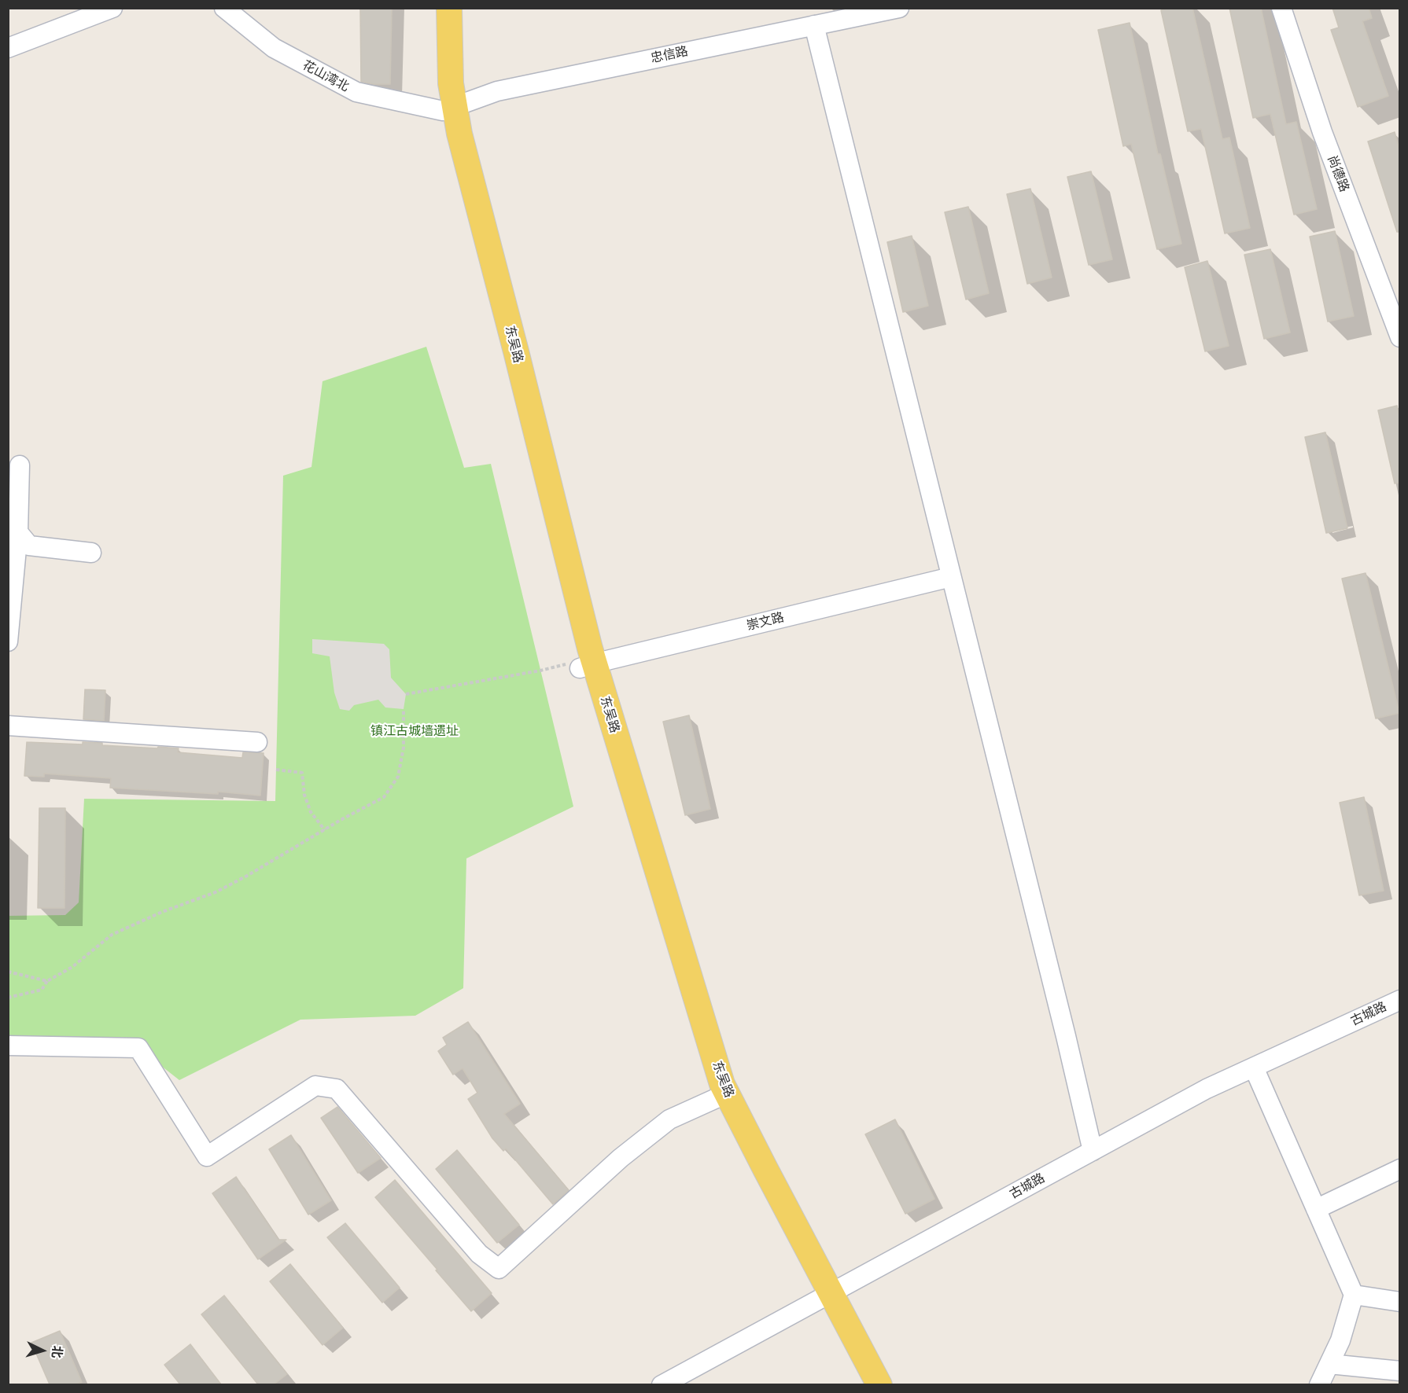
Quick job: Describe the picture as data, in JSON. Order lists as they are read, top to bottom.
{
  "streets": {
    "main road": ["东吴路"],
    "street": [
      "忠信路",
      "花山湾北",
      "尚德路",
      "崇文路",
      "古城路"
    ]
  },
  "crossings": [
    ["忠信路", "花山湾北"],
    ["忠信路", "东吴路"],
    ["花山湾北", "东吴路"],
    ["东吴路", "崇文路"],
    ["东吴路", "古城路"]
  ],
  "parks": ["镇江古城墙遗址"],
  "north": "right"
}
